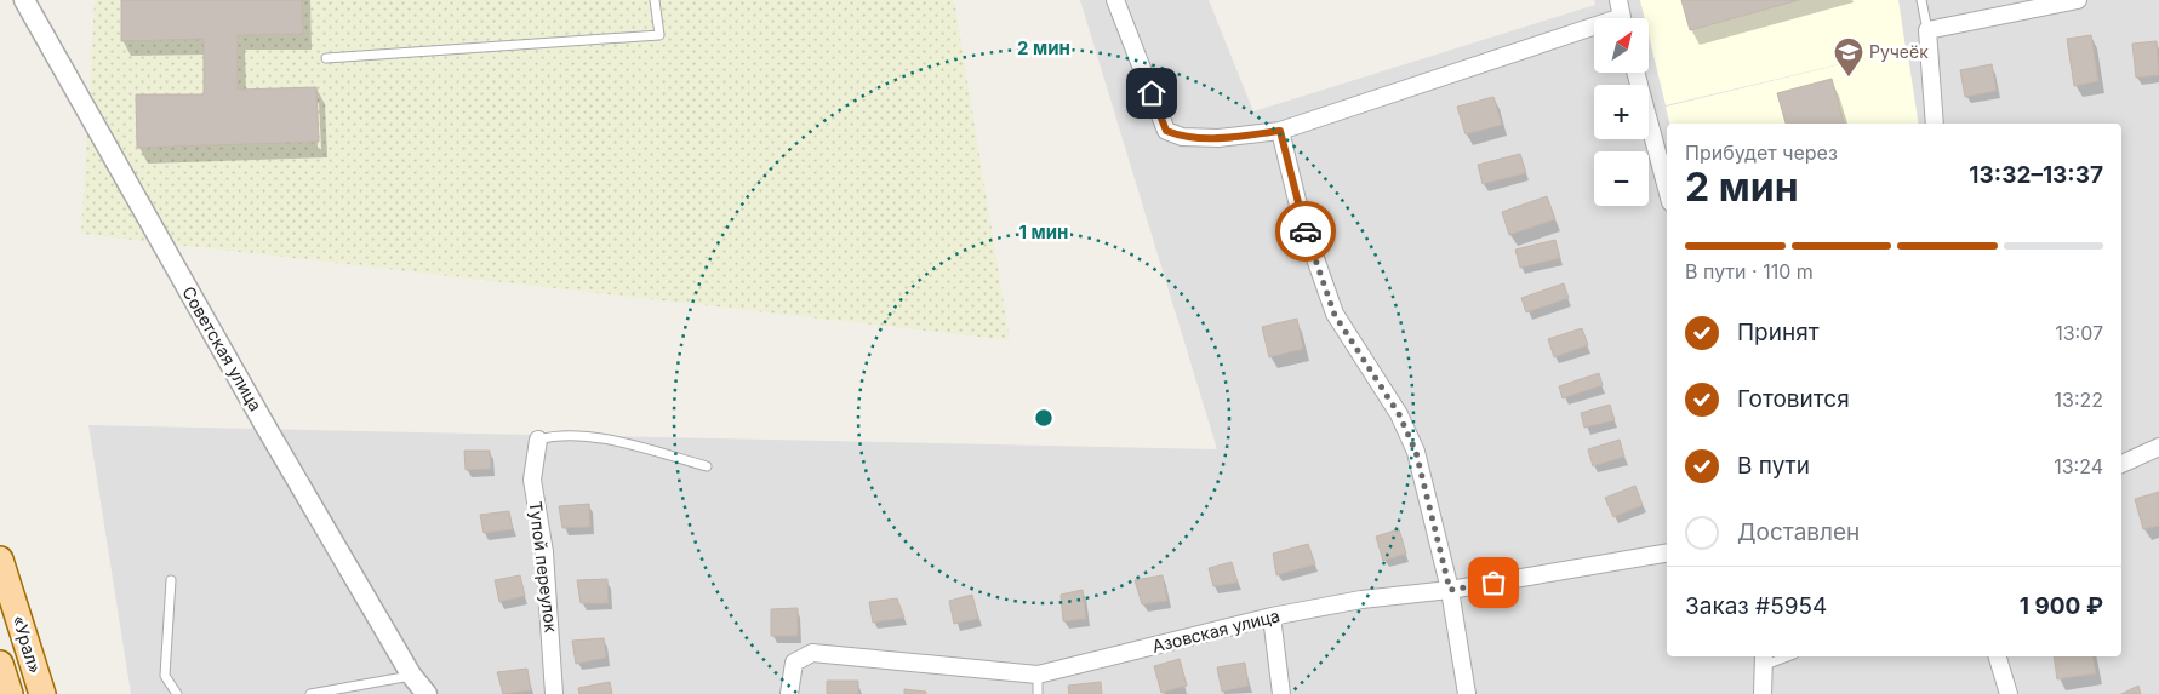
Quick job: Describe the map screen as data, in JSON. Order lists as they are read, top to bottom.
{
  "streets": {
    "main road": ["«Урал»"],
    "street": ["Советская улица", "Тупой переулок", "Азовская улица"]
  },
  "places": {
    "school or university": ["Ручеёк"]
  },
  "north": "top right",
  "page": {
    "map_buttons": ["+", "−"],
    "heading": ["2 мин", "Прибудет через", "13:32–13:37"],
    "panel": ["Заказ #5954", "1 900 ₽"],
    "bar": "В пути · 110 m",
    "list": [
      ["Принят", "13:07"],
      ["Готовится", "13:22"],
      ["В пути", "13:24"],
      "Доставлен"
    ]
  },
  "rings": ["2 мин", "1 мин"]
}
